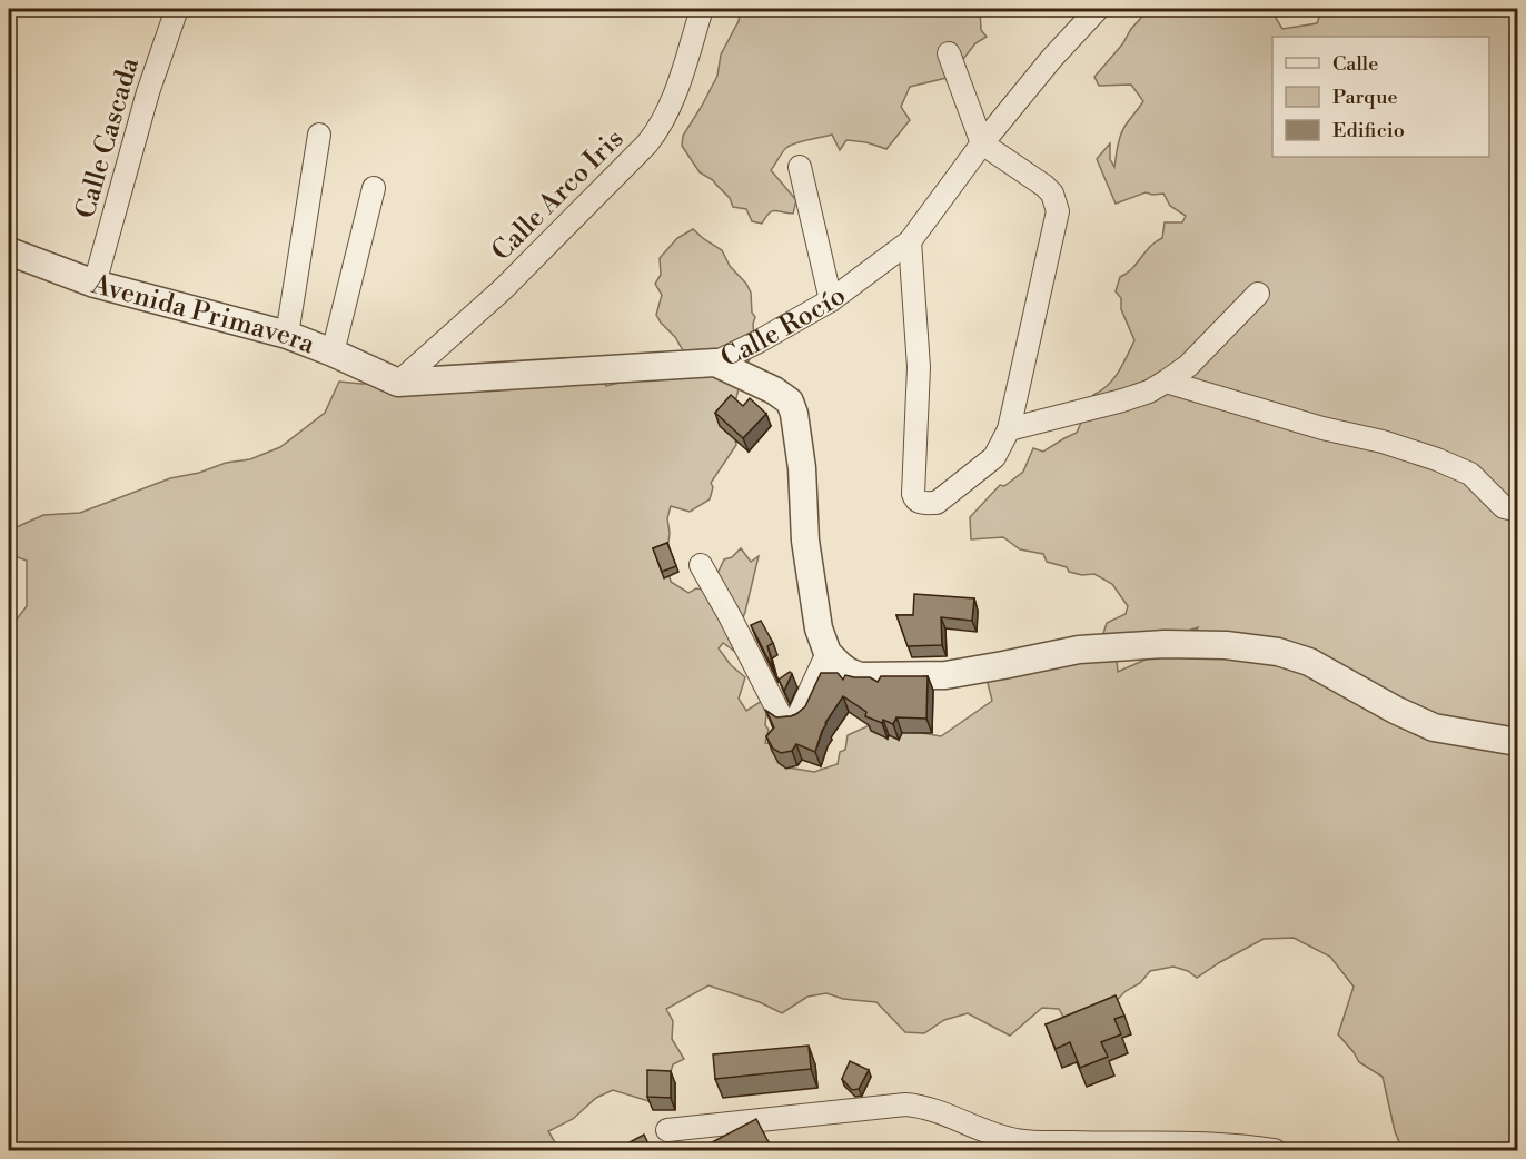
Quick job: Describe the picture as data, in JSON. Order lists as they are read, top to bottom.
{
  "streets": {
    "street": [
      "Calle Cascada",
      "Calle Arco Iris",
      "Avenida Primavera",
      "Calle Rocío"
    ]
  },
  "crossings": [
    ["Calle Cascada", "Avenida Primavera"],
    ["Calle Arco Iris", "Avenida Primavera"],
    ["Calle Arco Iris", "Calle Rocío"],
    ["Avenida Primavera", "Calle Rocío"]
  ],
  "legend": ["Calle", "Parque", "Edificio"]
}
